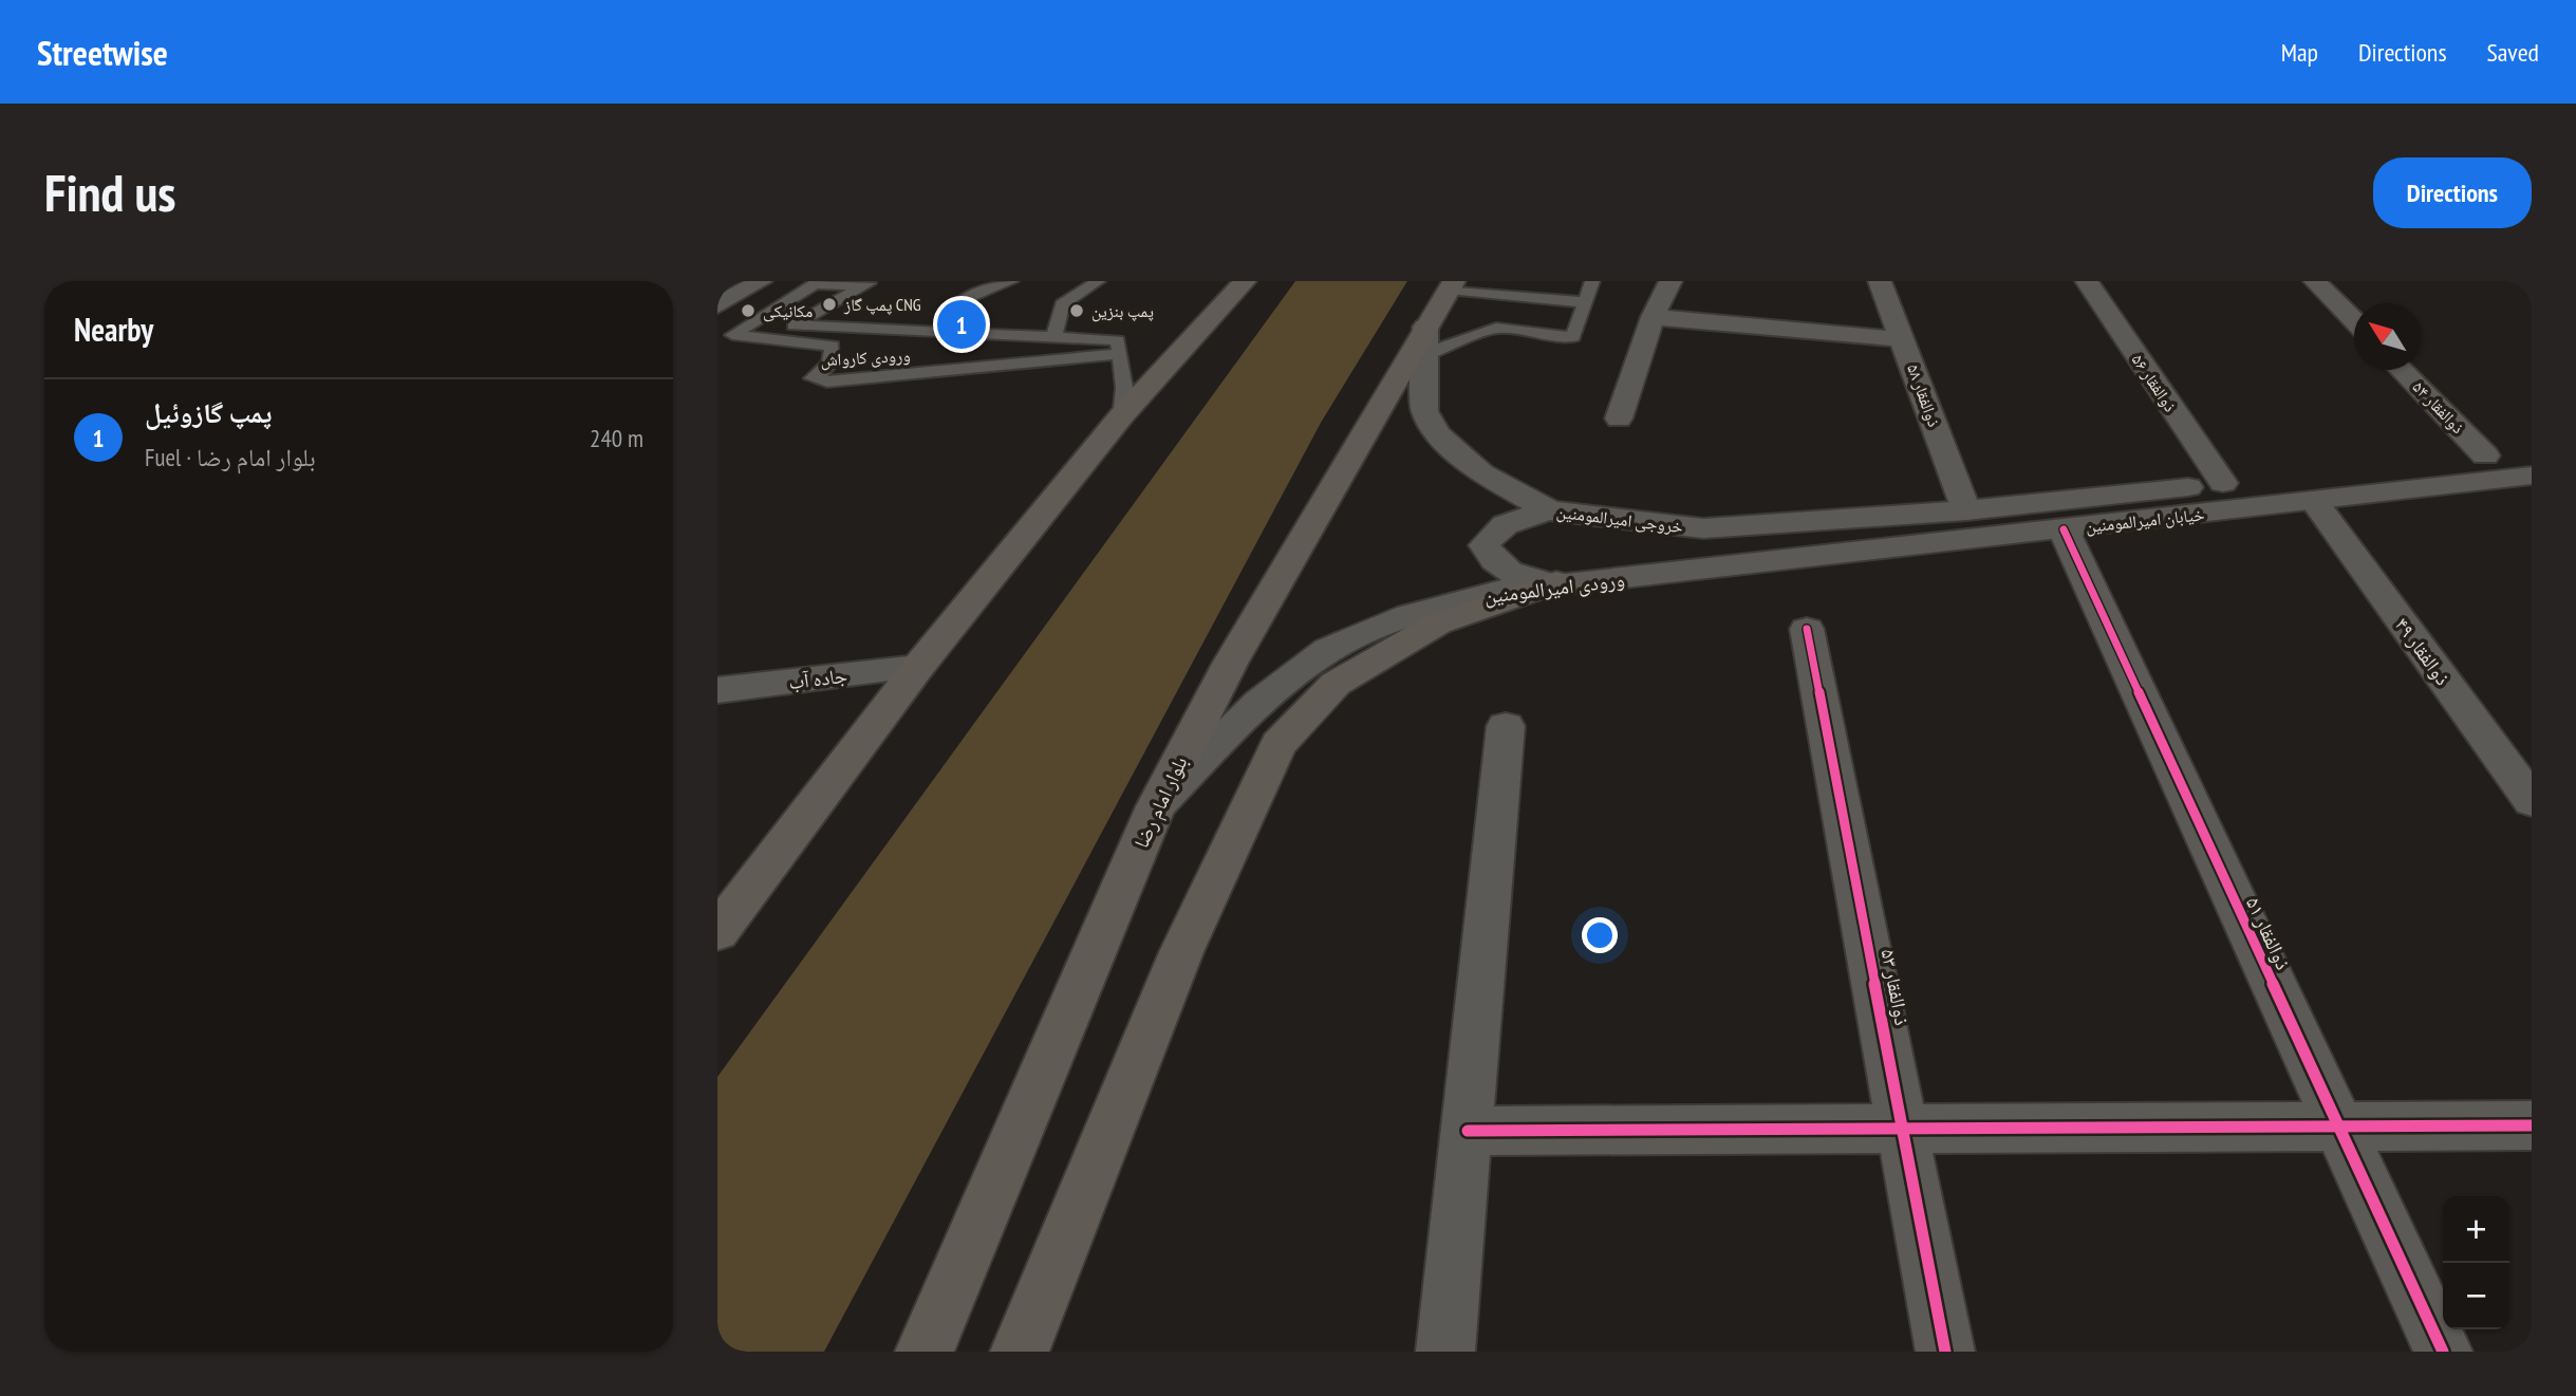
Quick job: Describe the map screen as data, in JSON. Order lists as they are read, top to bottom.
{
  "streets": {
    "main road": ["بلوار امام رضا"],
    "street": [
      "ذوالفقار ۵۶",
      "ذوالفقار ۵۸",
      "ذوالفقار ۵۴",
      "خروجی امیرالمومنین",
      "خیابان امیرالمومنین",
      "ورودی امیرالمومنین",
      "ذوالفقار ۴۹",
      "جاده آب",
      "ذوالفقار ۵۱",
      "ذوالفقار ۵۳"
    ],
    "lane": ["ورودی کارواش"]
  },
  "crossings": [
    ["ذوالفقار ۵۶", "خیابان امیرالمومنین"],
    ["ذوالفقار ۵۸", "خیابان امیرالمومنین"],
    ["ذوالفقار ۵۴", "خیابان امیرالمومنین"],
    ["خروجی امیرالمومنین", "خیابان امیرالمومنین"],
    ["خروجی امیرالمومنین", "بلوار امام رضا"],
    ["خیابان امیرالمومنین", "ورودی امیرالمومنین"],
    ["خیابان امیرالمومنین", "ذوالفقار ۴۹"],
    ["خیابان امیرالمومنین", "ذوالفقار ۵۱"],
    ["ورودی امیرالمومنین", "بلوار امام رضا"]
  ],
  "places": ["پمپ گاز CNG", "مکانیکی", "پمپ بنزین"],
  "north": "top left",
  "page": {
    "header": "Streetwise",
    "nav": ["Map", "Directions", "Saved"],
    "buttons": "Directions",
    "title": "Find us",
    "heading": "Nearby",
    "pins": "1",
    "list": [
      {
        "mark": "1",
        "name": "پمپ گازوئیل",
        "note": "Fuel · بلوار امام رضا",
        "value": "240 m"
      }
    ],
    "map_buttons": ["+", "−"]
  }
}
